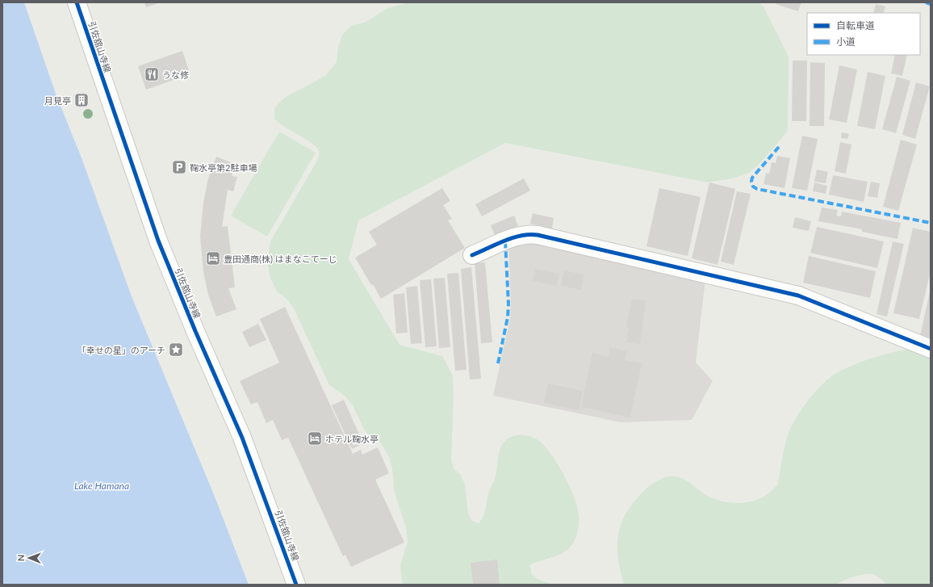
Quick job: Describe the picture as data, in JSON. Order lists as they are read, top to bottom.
{
  "streets": {
    "main road": ["引佐舘山寺線"]
  },
  "water": ["Lake Hamana"],
  "places": {
    "restaurant": ["うな修"],
    "building": ["月見亭"],
    "parking": ["鞠水亭第2駐車場"],
    "hotel": ["豊田通商(株) はまなこてーじ", "ホテル鞠水亭"],
    "place": ["「幸せの星」のアーチ"]
  },
  "legend": ["自転車道", "小道"],
  "north": "left"
}
